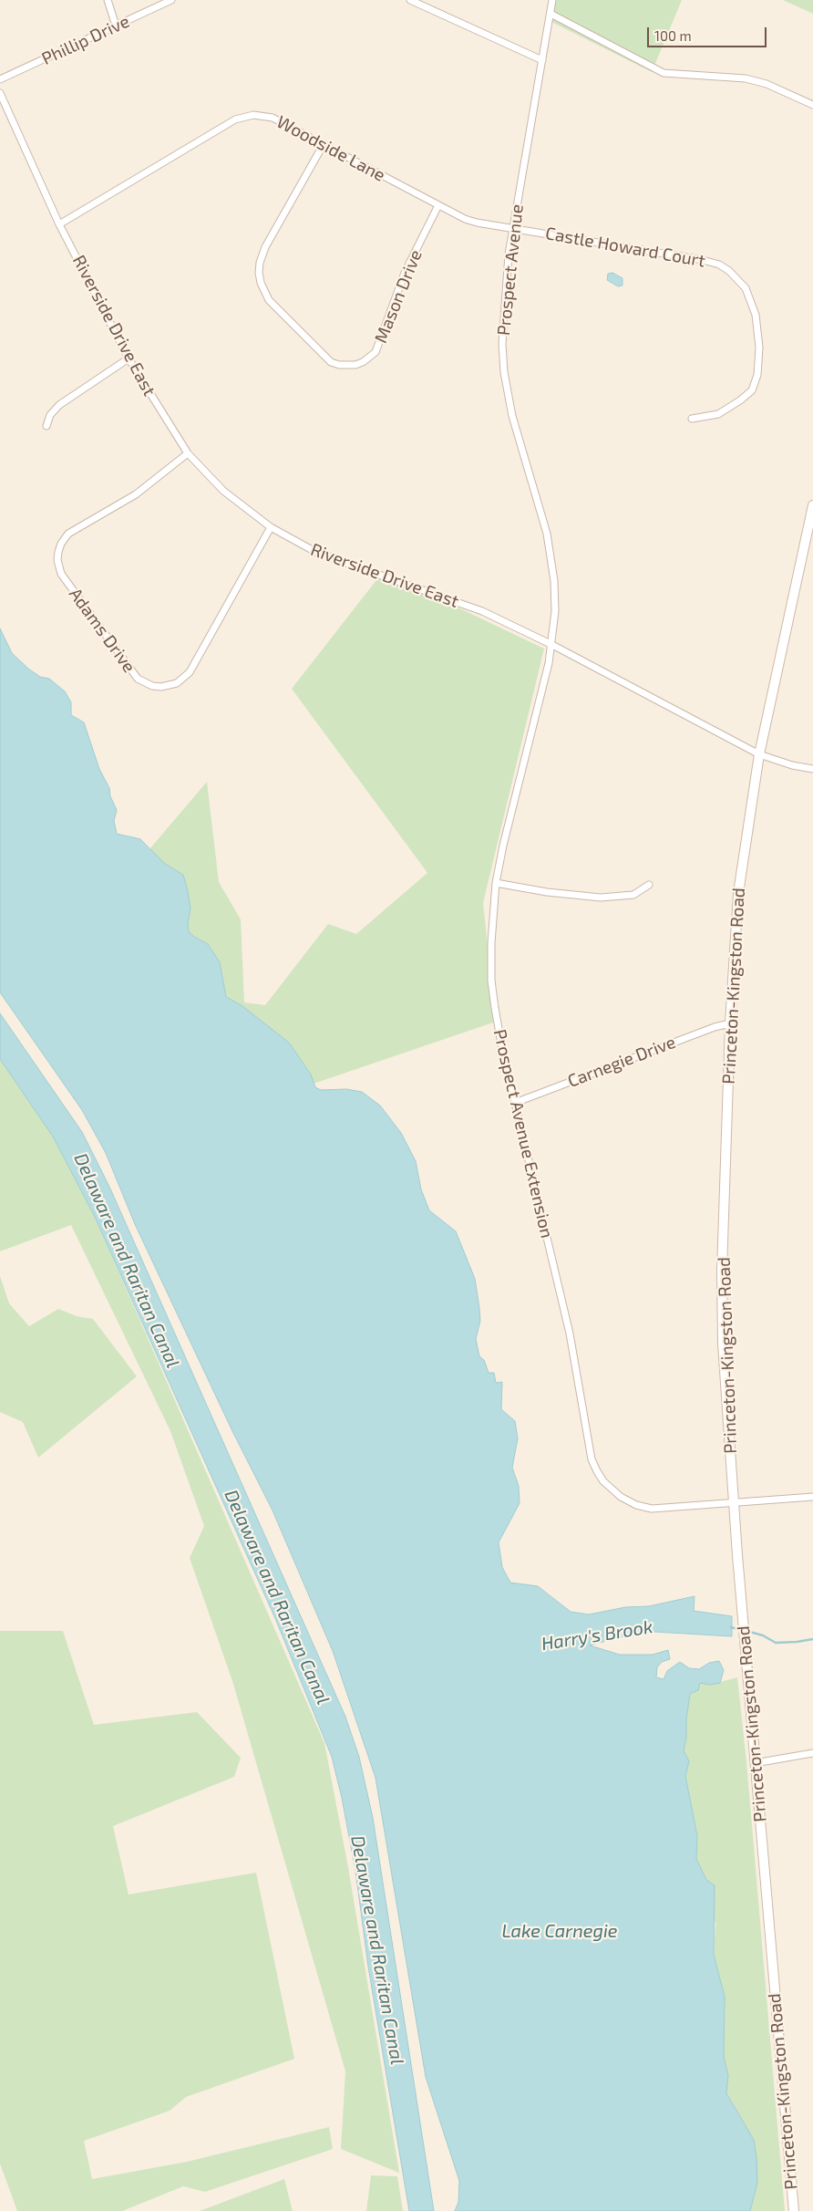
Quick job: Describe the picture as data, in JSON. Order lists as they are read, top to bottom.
{
  "streets": {
    "main road": ["Princeton-Kingston Road"],
    "street": [
      "Phillip Drive",
      "Woodside Lane",
      "Castle Howard Court",
      "Prospect Avenue",
      "Mason Drive",
      "Riverside Drive East",
      "Adams Drive",
      "Carnegie Drive",
      "Prospect Avenue Extension"
    ]
  },
  "crossings": [
    ["Woodside Lane", "Castle Howard Court"],
    ["Woodside Lane", "Prospect Avenue"],
    ["Woodside Lane", "Mason Drive"],
    ["Woodside Lane", "Riverside Drive East"],
    ["Castle Howard Court", "Prospect Avenue"],
    ["Prospect Avenue", "Riverside Drive East"],
    ["Prospect Avenue", "Prospect Avenue Extension"],
    ["Riverside Drive East", "Adams Drive"],
    ["Riverside Drive East", "Princeton-Kingston Road"],
    ["Riverside Drive East", "Prospect Avenue Extension"],
    ["Princeton-Kingston Road", "Carnegie Drive"],
    ["Princeton-Kingston Road", "Prospect Avenue Extension"],
    ["Carnegie Drive", "Prospect Avenue Extension"]
  ],
  "water": ["Delaware and Raritan Canal", "Harry's Brook", "Lake Carnegie"],
  "scale_bar": "100 m"
}
